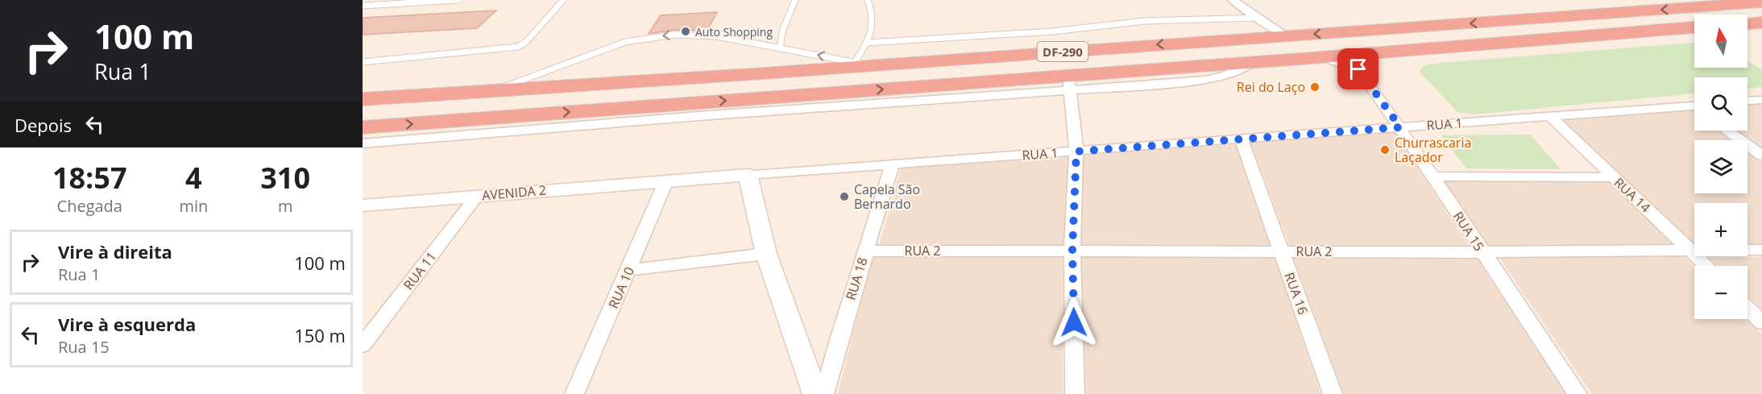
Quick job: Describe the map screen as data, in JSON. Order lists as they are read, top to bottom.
{
  "streets": {
    "highway": ["DF-290"],
    "street": [
      "RUA 1",
      "AVENIDA 2",
      "RUA 14",
      "RUA 15",
      "RUA 2",
      "RUA 11",
      "RUA 18",
      "RUA 10",
      "RUA 16"
    ]
  },
  "crossings": [
    ["DF-290", "RUA 15"],
    ["RUA 1", "AVENIDA 2"],
    ["RUA 1", "RUA 14"],
    ["RUA 1", "RUA 15"],
    ["RUA 1", "RUA 18"],
    ["RUA 1", "RUA 10"],
    ["RUA 1", "RUA 16"],
    ["AVENIDA 2", "RUA 11"],
    ["AVENIDA 2", "RUA 10"],
    ["RUA 14", "RUA 2"],
    ["RUA 15", "RUA 2"],
    ["RUA 2", "RUA 18"],
    ["RUA 2", "RUA 16"]
  ],
  "places": [
    "Auto Shopping",
    "Rei do Laço",
    "Churrascaria Laçador",
    "Capela São Bernardo"
  ],
  "north": "top",
  "page": {
    "turn": ["100 m", "Rua 1"],
    "map_buttons": ["+", "−"],
    "then": "Depois",
    "eta": [
      "18:57",
      "Chegada",
      "4",
      "min",
      "310",
      "m"
    ],
    "list": [
      {
        "name": "Vire à direita",
        "note": "Rua 1",
        "value": "100 m"
      },
      {
        "name": "Vire à esquerda",
        "note": "Rua 15",
        "value": "150 m"
      }
    ]
  }
}
